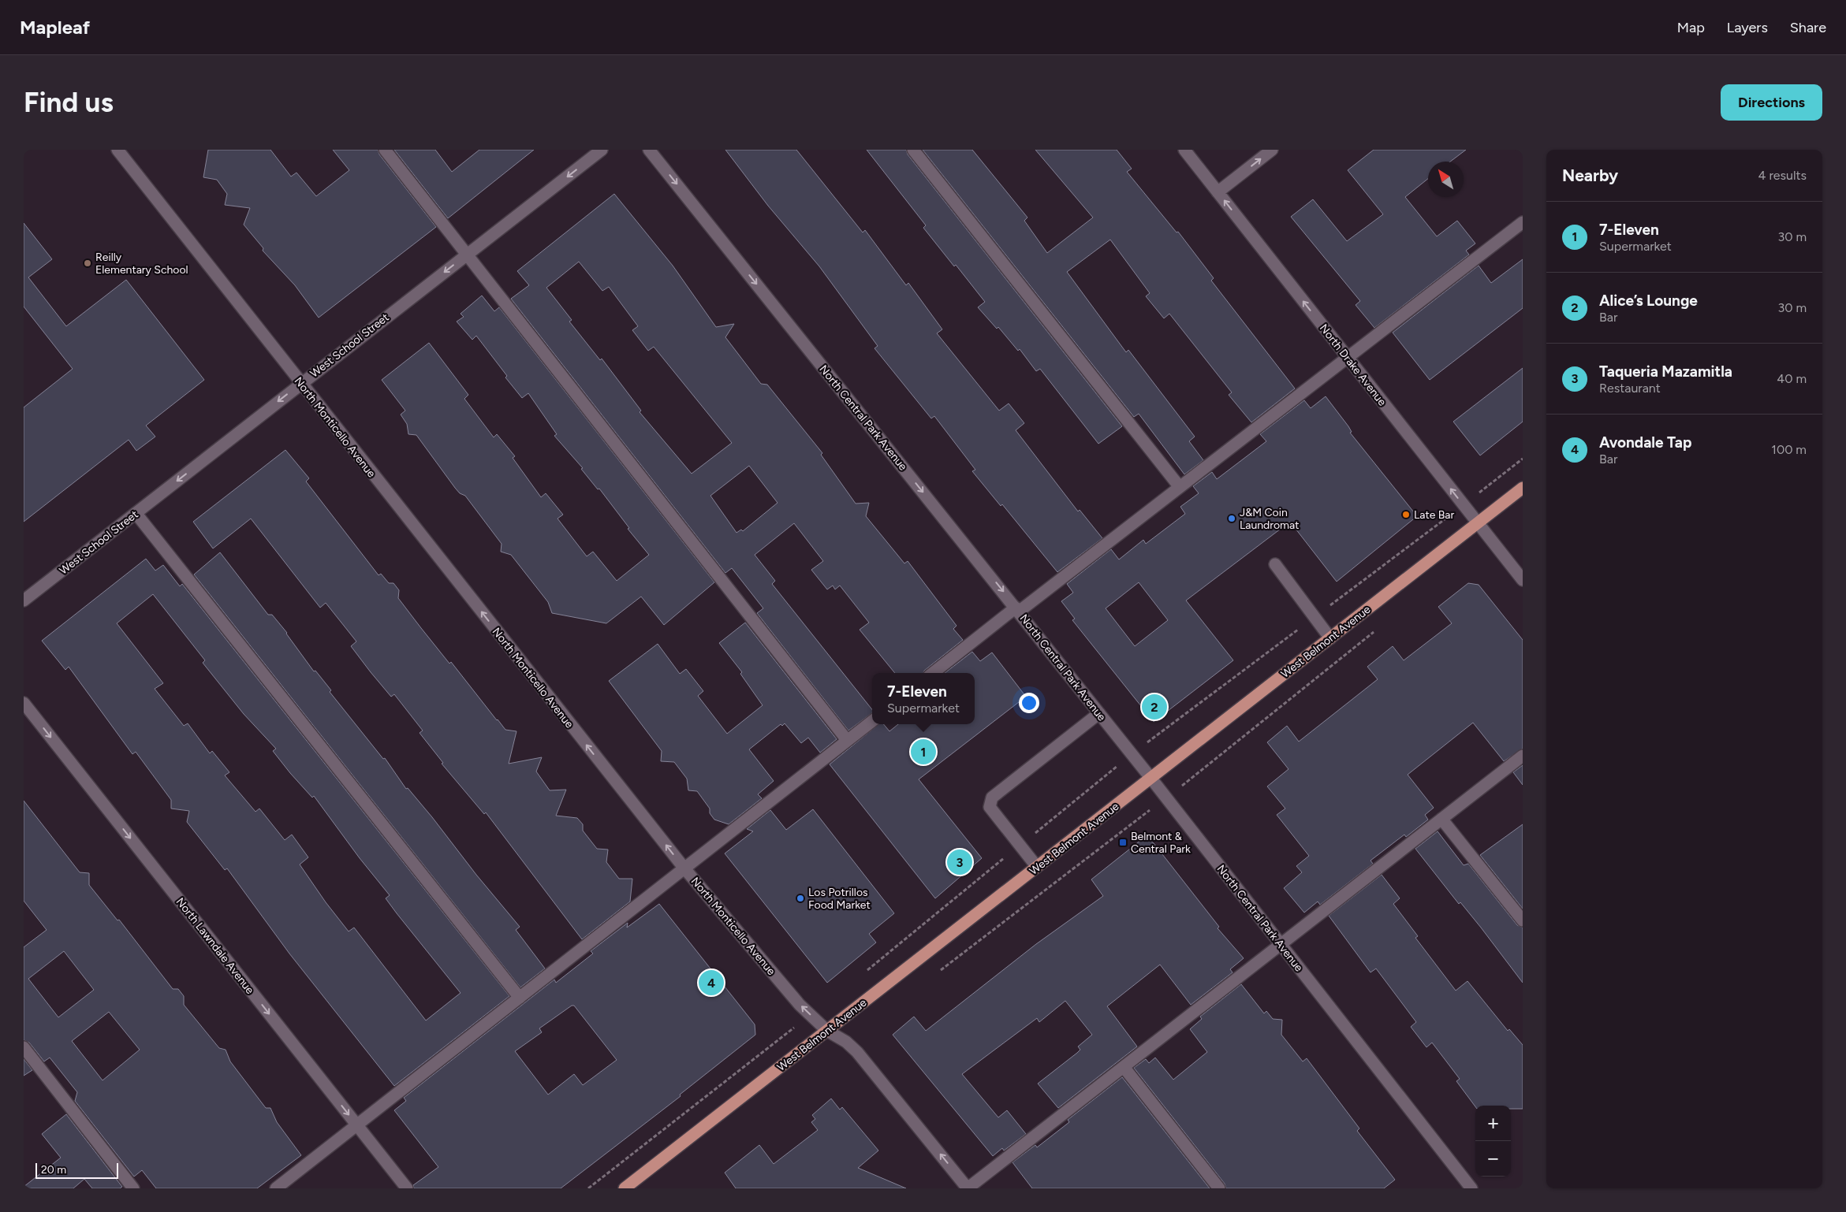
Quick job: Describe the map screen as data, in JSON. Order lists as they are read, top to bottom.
{
  "streets": {
    "main road": ["West Belmont Avenue"],
    "street": [
      "West School Street",
      "North Drake Avenue",
      "North Central Park Avenue",
      "North Monticello Avenue",
      "North Lawndale Avenue"
    ]
  },
  "crossings": [
    ["West School Street", "North Monticello Avenue"],
    ["North Drake Avenue", "West Belmont Avenue"],
    ["North Central Park Avenue", "West Belmont Avenue"],
    ["North Monticello Avenue", "West Belmont Avenue"]
  ],
  "one_way": [
    "West School Street",
    "North Drake Avenue",
    "North Central Park Avenue",
    "North Monticello Avenue",
    "North Lawndale Avenue"
  ],
  "places": {
    "other": [
      "Reilly Elementary School",
      "Late Bar",
      "J&M Coin Laundromat",
      "Los Potrillos Food Market"
    ],
    "transit": ["Belmont & Central Park"]
  },
  "scale_bar": "20 m",
  "north": "top left",
  "page": {
    "header": "Mapleaf",
    "nav": ["Map", "Layers", "Share"],
    "buttons": "Directions",
    "title": "Find us",
    "heading": ["Nearby", "4 results"],
    "list": [
      {
        "mark": "1",
        "name": "7-Eleven",
        "note": "Supermarket",
        "value": "30 m"
      },
      {
        "mark": "2",
        "name": "Alice’s Lounge",
        "note": "Bar",
        "value": "30 m"
      },
      {
        "mark": "3",
        "name": "Taqueria Mazamitla",
        "note": "Restaurant",
        "value": "40 m"
      },
      {
        "mark": "4",
        "name": "Avondale Tap",
        "note": "Bar",
        "value": "100 m"
      }
    ],
    "popup": ["7-Eleven", "Supermarket"],
    "pins": [
      "2",
      "1",
      "3",
      "4"
    ],
    "map_buttons": ["+", "−"],
    "scale": "20 m"
  }
}
